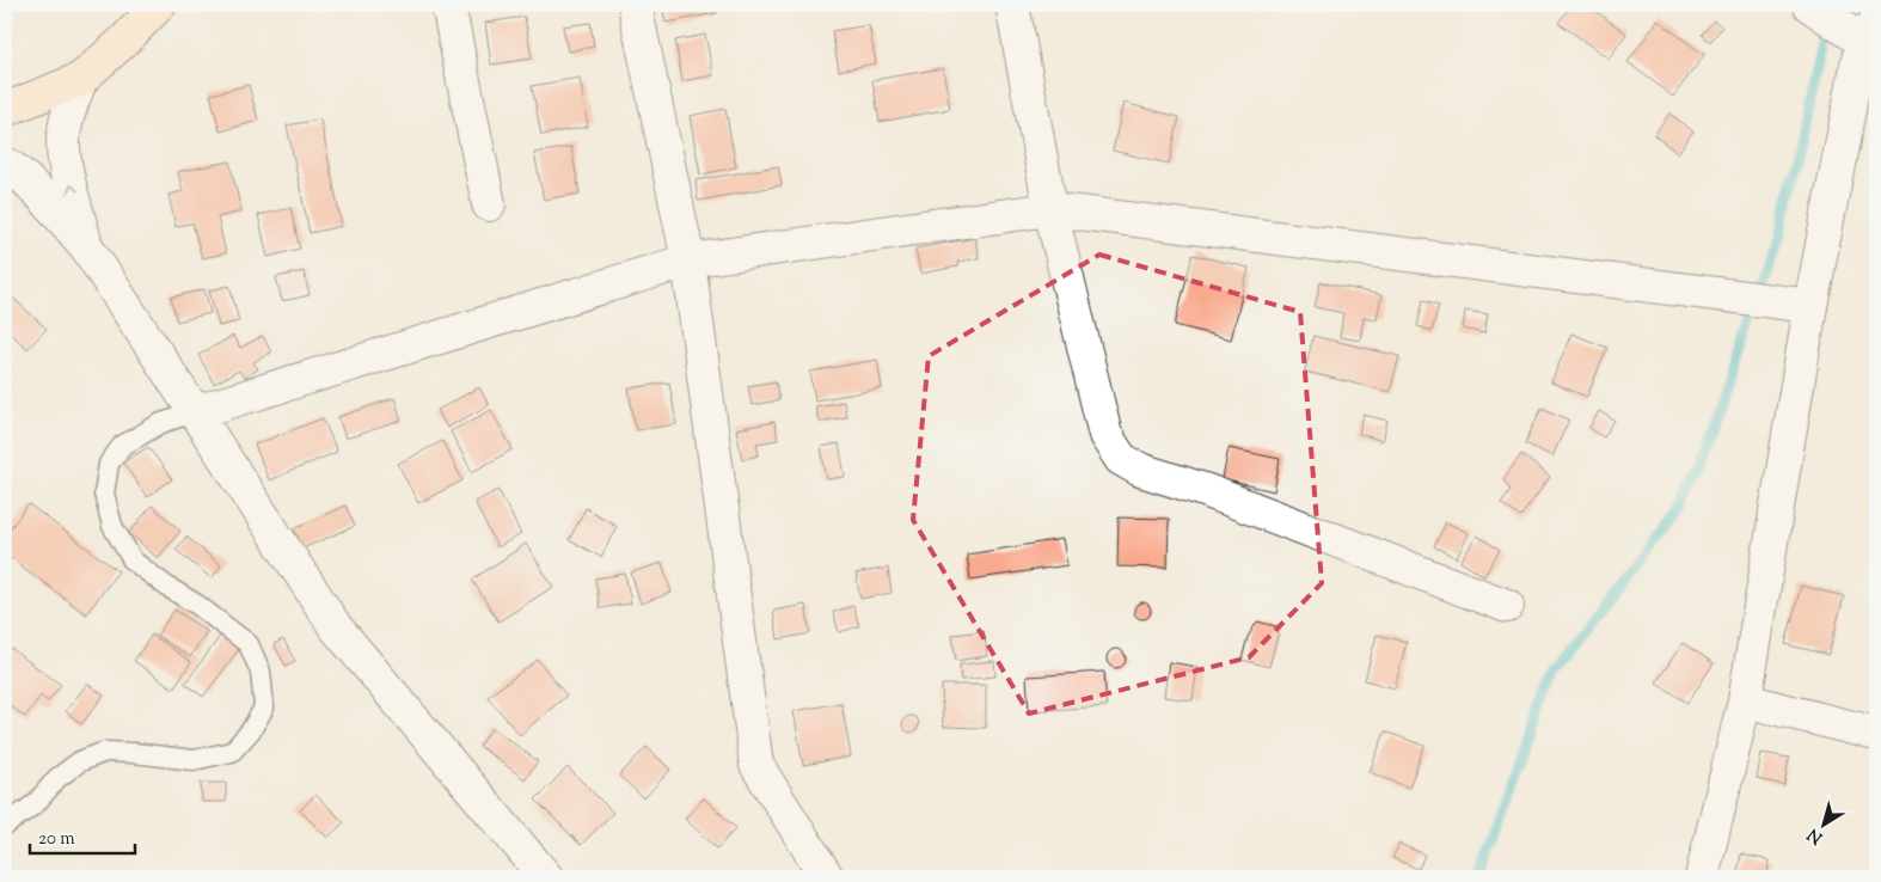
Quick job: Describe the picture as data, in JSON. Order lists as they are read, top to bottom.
{
  "scale_bar": "20 m",
  "north": "bottom left"
}
